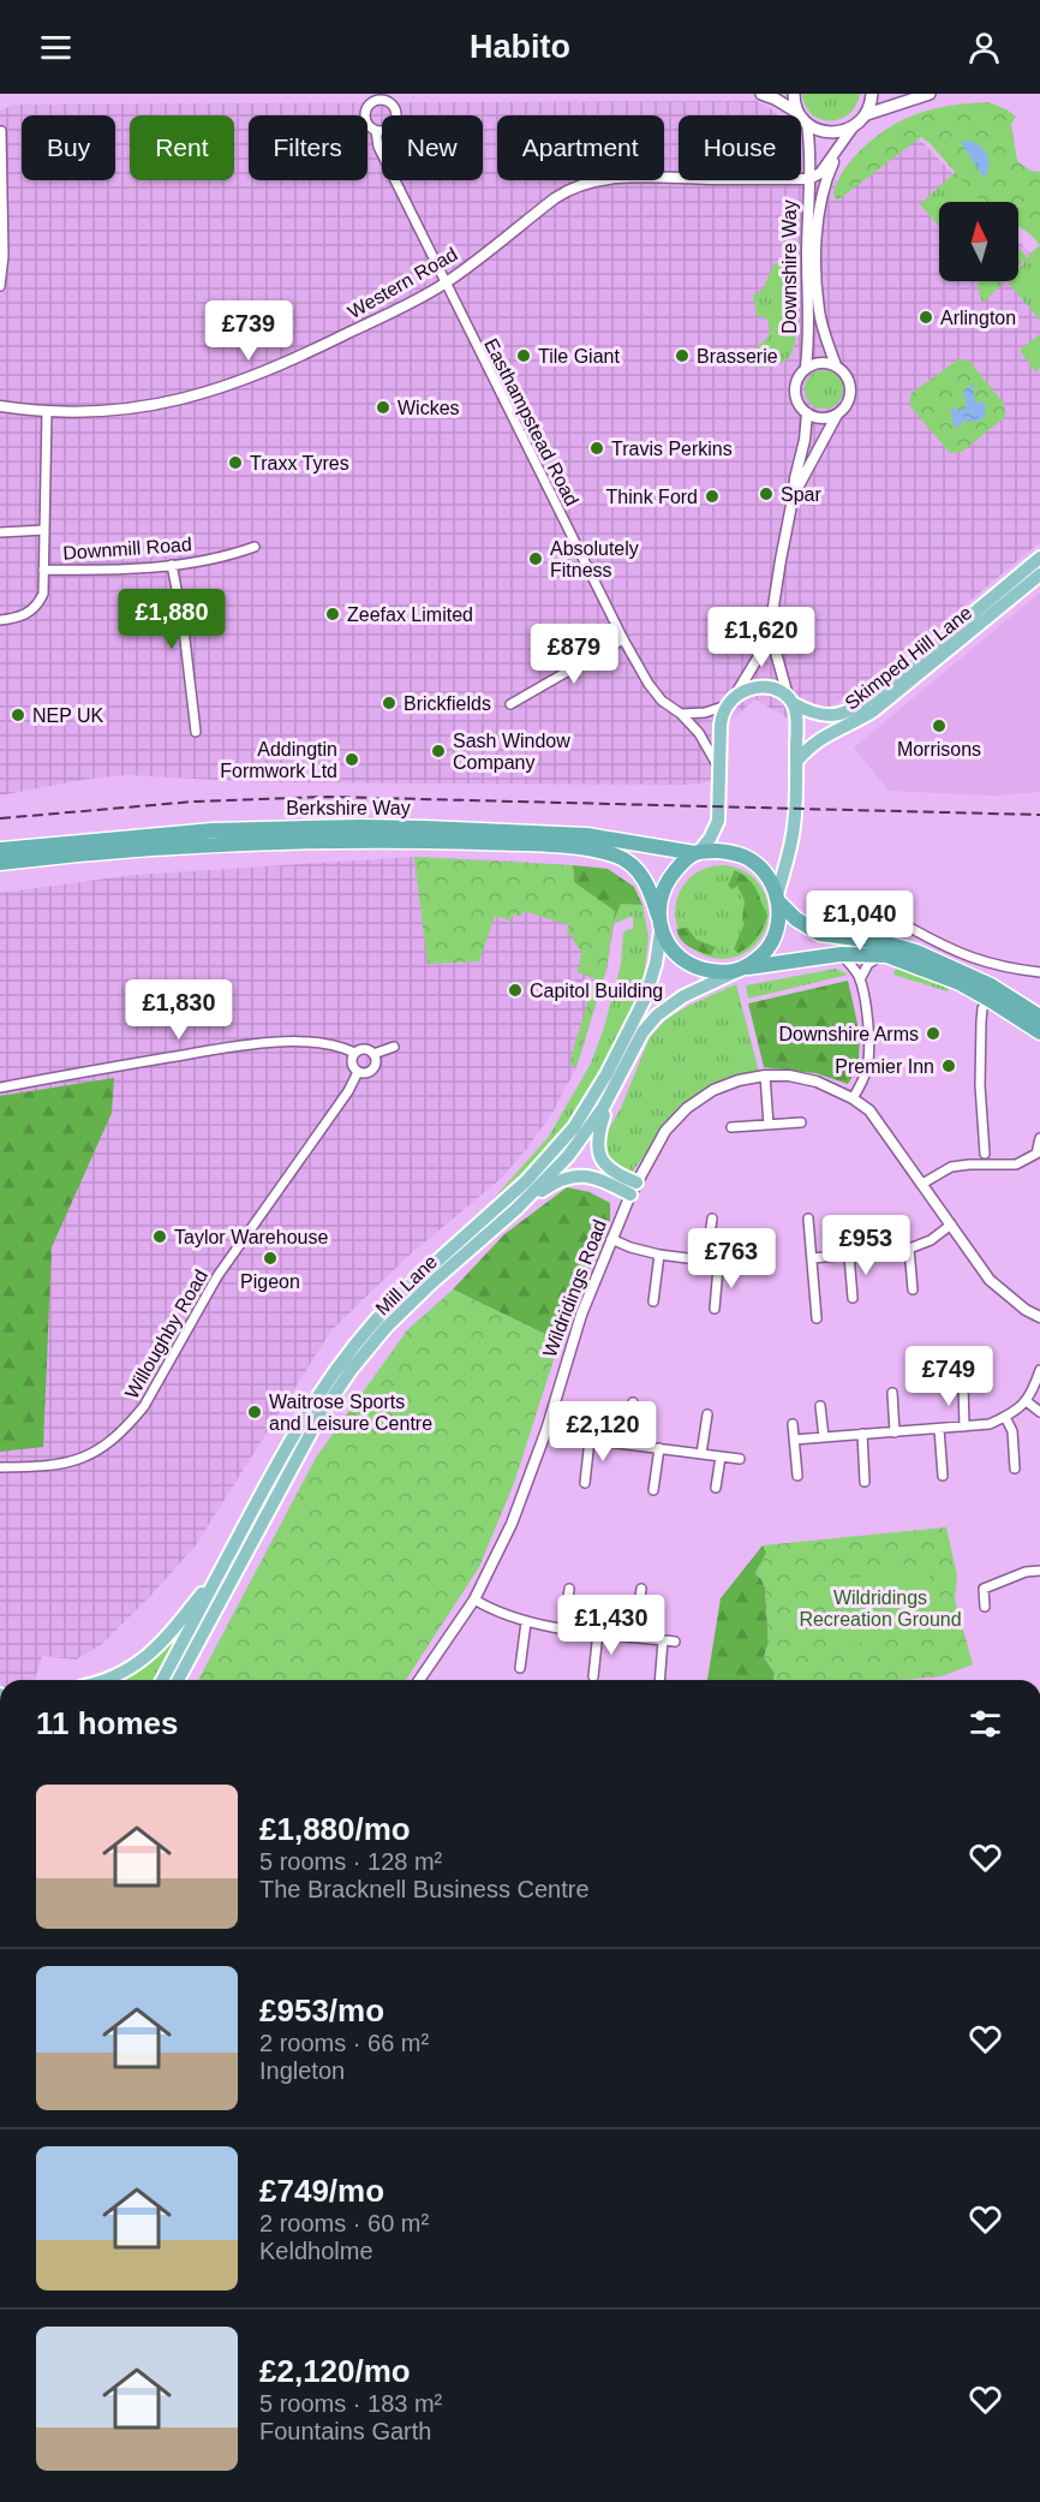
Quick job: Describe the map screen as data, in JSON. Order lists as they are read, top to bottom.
{
  "streets": {
    "highway": ["Berkshire Way"],
    "main road": ["Skimped Hill Lane", "Mill Lane"],
    "street": [
      "Downshire Way",
      "Western Road",
      "Easthampstead Road",
      "Downmill Road",
      "Wildridings Road",
      "Willoughby Road"
    ]
  },
  "crossings": [
    ["Downshire Way", "Western Road"],
    ["Western Road", "Easthampstead Road"],
    ["Western Road", "Downmill Road"],
    ["Berkshire Way", "Mill Lane"]
  ],
  "parks": ["Wildridings Recreation Ground"],
  "places": [
    "Arlington",
    "Tile Giant",
    "Brasserie",
    "Wickes",
    "Travis Perkins",
    "Traxx Tyres",
    "Spar",
    "Think Ford",
    "Absolutely Fitness",
    "Zeefax Limited",
    "Brickfields",
    "NEP UK",
    "Morrisons",
    "Sash Window Company",
    "Addingtin Formwork Ltd",
    "Capitol Building",
    "Downshire Arms",
    "Premier Inn",
    "Taylor Warehouse",
    "Pigeon",
    "Waitrose Sports and Leisure Centre"
  ],
  "north": "top",
  "page": {
    "header": "Habito",
    "chip": [
      "Buy",
      "Rent",
      "Filters",
      "New",
      "Apartment",
      "House"
    ],
    "price": [
      "£739",
      "£1,880",
      "£1,620",
      "£879",
      "£1,040",
      "£1,830",
      "£953",
      "£763",
      "£749",
      "£2,120",
      "£1,430"
    ],
    "heading": "11 homes",
    "list": [
      {
        "name": "£1,880/mo",
        "note": "5 rooms · 128 m² · The Bracknell Business Centre"
      },
      {
        "name": "£953/mo",
        "note": "2 rooms · 66 m² · Ingleton"
      },
      {
        "name": "£749/mo",
        "note": "2 rooms · 60 m² · Keldholme"
      },
      {
        "name": "£2,120/mo",
        "note": "5 rooms · 183 m² · Fountains Garth"
      }
    ]
  }
}
